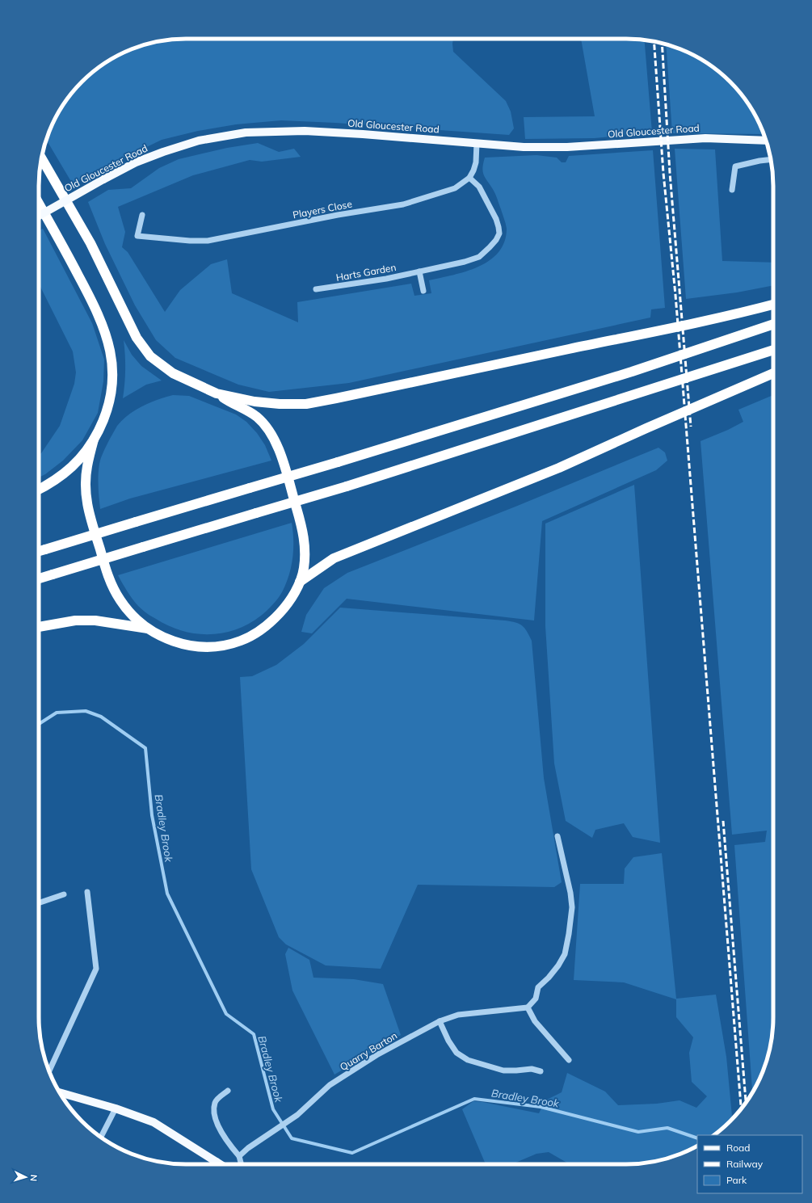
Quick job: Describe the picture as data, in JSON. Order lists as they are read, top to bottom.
{
  "streets": {
    "main road": ["Old Gloucester Road"],
    "street": ["Players Close", "Harts Garden", "Quarry Barton"]
  },
  "crossings": [
    ["Players Close", "Harts Garden"]
  ],
  "water": ["Bradley Brook"],
  "legend": ["Road", "Railway", "Park"],
  "north": "right"
}
